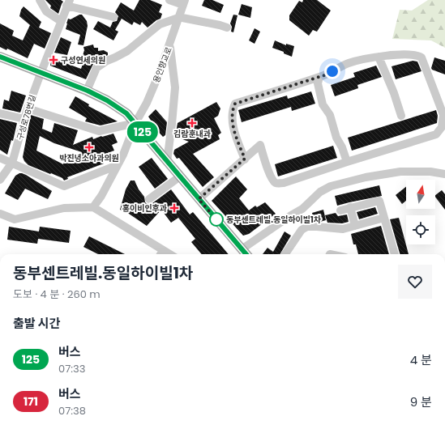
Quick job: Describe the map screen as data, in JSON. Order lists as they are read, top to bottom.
{
  "streets": {
    "street": ["용인향교로", "구성로78번길"]
  },
  "places": {
    "health": [
      "구성연세의원",
      "김람훈내과",
      "박진녕소아과의원",
      "홍이비인후과"
    ],
    "other": ["동부센트레빌.동일하이빌1차"]
  },
  "lines": ["bus line 125"],
  "north": "top",
  "page": {
    "on_map": "125",
    "heading": [
      ["동부센트레빌.동일하이빌1차", "도보 · 4 분 · 260 m"],
      "출발 시간"
    ],
    "list": [
      {
        "mark": "125",
        "name": "버스",
        "note": "07:33",
        "value": "4 분"
      },
      {
        "mark": "171",
        "name": "버스",
        "note": "07:38",
        "value": "9 분"
      }
    ]
  }
}
